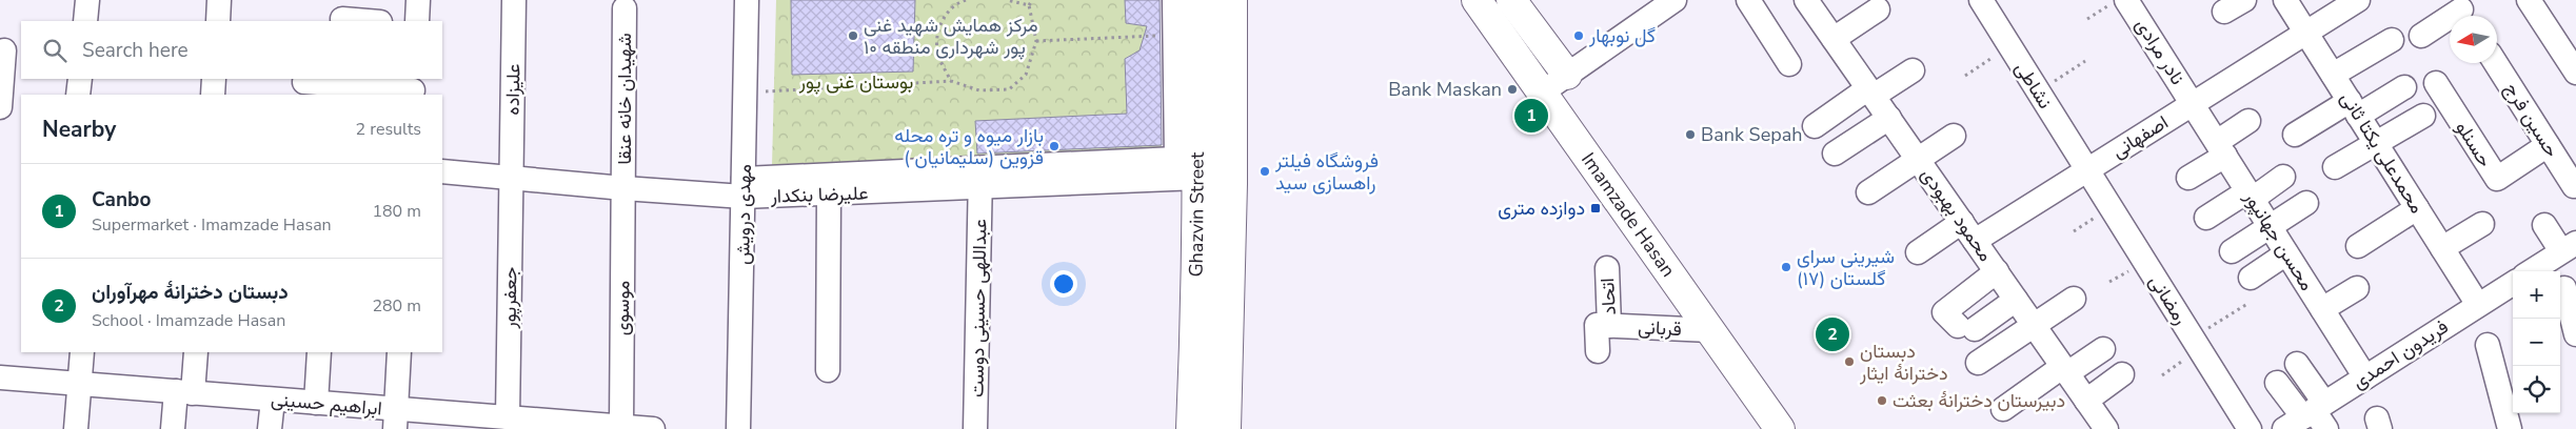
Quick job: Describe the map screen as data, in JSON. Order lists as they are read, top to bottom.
{
  "streets": {
    "main road": ["Ghazvin Street", "Imamzade Hasan"],
    "street": [
      "نادر مرادی",
      "نشاطی",
      "علیزاده",
      "شهیدان خانه‌ عنقا",
      "حسین فرج",
      "اصفهانی",
      "حسنلو",
      "محمدعلی یکتا ثانی",
      "علیرضا بنکدار",
      "مهدی درویش",
      "محمود بهبودی",
      "محسن جهانپور",
      "اتحاد",
      "جعفرپور",
      "رمضانی",
      "موسوی",
      "عبداللهی حسینی دوست",
      "قربانی",
      "فریدون احمدی",
      "ابراهیم حسینی"
    ]
  },
  "crossings": [
    ["نادر مرادی", "اصفهانی"],
    ["نادر مرادی", "محسن جهانپور"],
    ["نشاطی", "اصفهانی"],
    ["نشاطی", "رمضانی"],
    ["علیزاده", "علیرضا بنکدار"],
    ["علیزاده", "جعفرپور"],
    ["شهیدان خانه‌ عنقا", "علیرضا بنکدار"],
    ["شهیدان خانه‌ عنقا", "موسوی"],
    ["حسین فرج", "حسنلو"],
    ["اصفهانی", "محمدعلی یکتا ثانی"],
    ["اصفهانی", "محمود بهبودی"],
    ["اصفهانی", "محسن جهانپور"],
    ["اصفهانی", "رمضانی"],
    ["محمدعلی یکتا ثانی", "فریدون احمدی"],
    ["علیرضا بنکدار", "مهدی درویش"],
    ["علیرضا بنکدار", "Ghazvin Street"],
    ["علیرضا بنکدار", "جعفرپور"],
    ["علیرضا بنکدار", "موسوی"],
    ["علیرضا بنکدار", "عبداللهی حسینی دوست"],
    ["Imamzade Hasan", "قربانی"],
    ["محسن جهانپور", "فریدون احمدی"],
    ["اتحاد", "قربانی"],
    ["جعفرپور", "ابراهیم حسینی"],
    ["موسوی", "ابراهیم حسینی"]
  ],
  "parks": ["بوستان غنی پور"],
  "places": {
    "other": [
      "مرکز همایش شهید غنی پور شهرداری منطقه ۱۰",
      "گل نوبهار",
      "Bank Maskan",
      "Bank Sepah",
      "بازار میوه و تره محله قزوین (سلیمانیان )",
      "فروشگاه فیلتر راهسازی سید",
      "شیرینی سرای گلستان (۱۷)",
      "دبستان دخترانهٔ ایثار",
      "دبیرستان دخترانهٔ بعثت"
    ],
    "transit": ["دوازده متری"]
  },
  "north": "left",
  "page": {
    "search": "Search here",
    "heading": ["Nearby", "2 results"],
    "pins": ["1", "2"],
    "list": [
      {
        "mark": "1",
        "name": "Canbo",
        "note": "Supermarket · Imamzade Hasan",
        "value": "180 m"
      },
      {
        "mark": "2",
        "name": "دبستان دخترانهٔ مهرآوران",
        "note": "School · Imamzade Hasan",
        "value": "280 m"
      }
    ],
    "map_buttons": ["+", "−"]
  }
}
